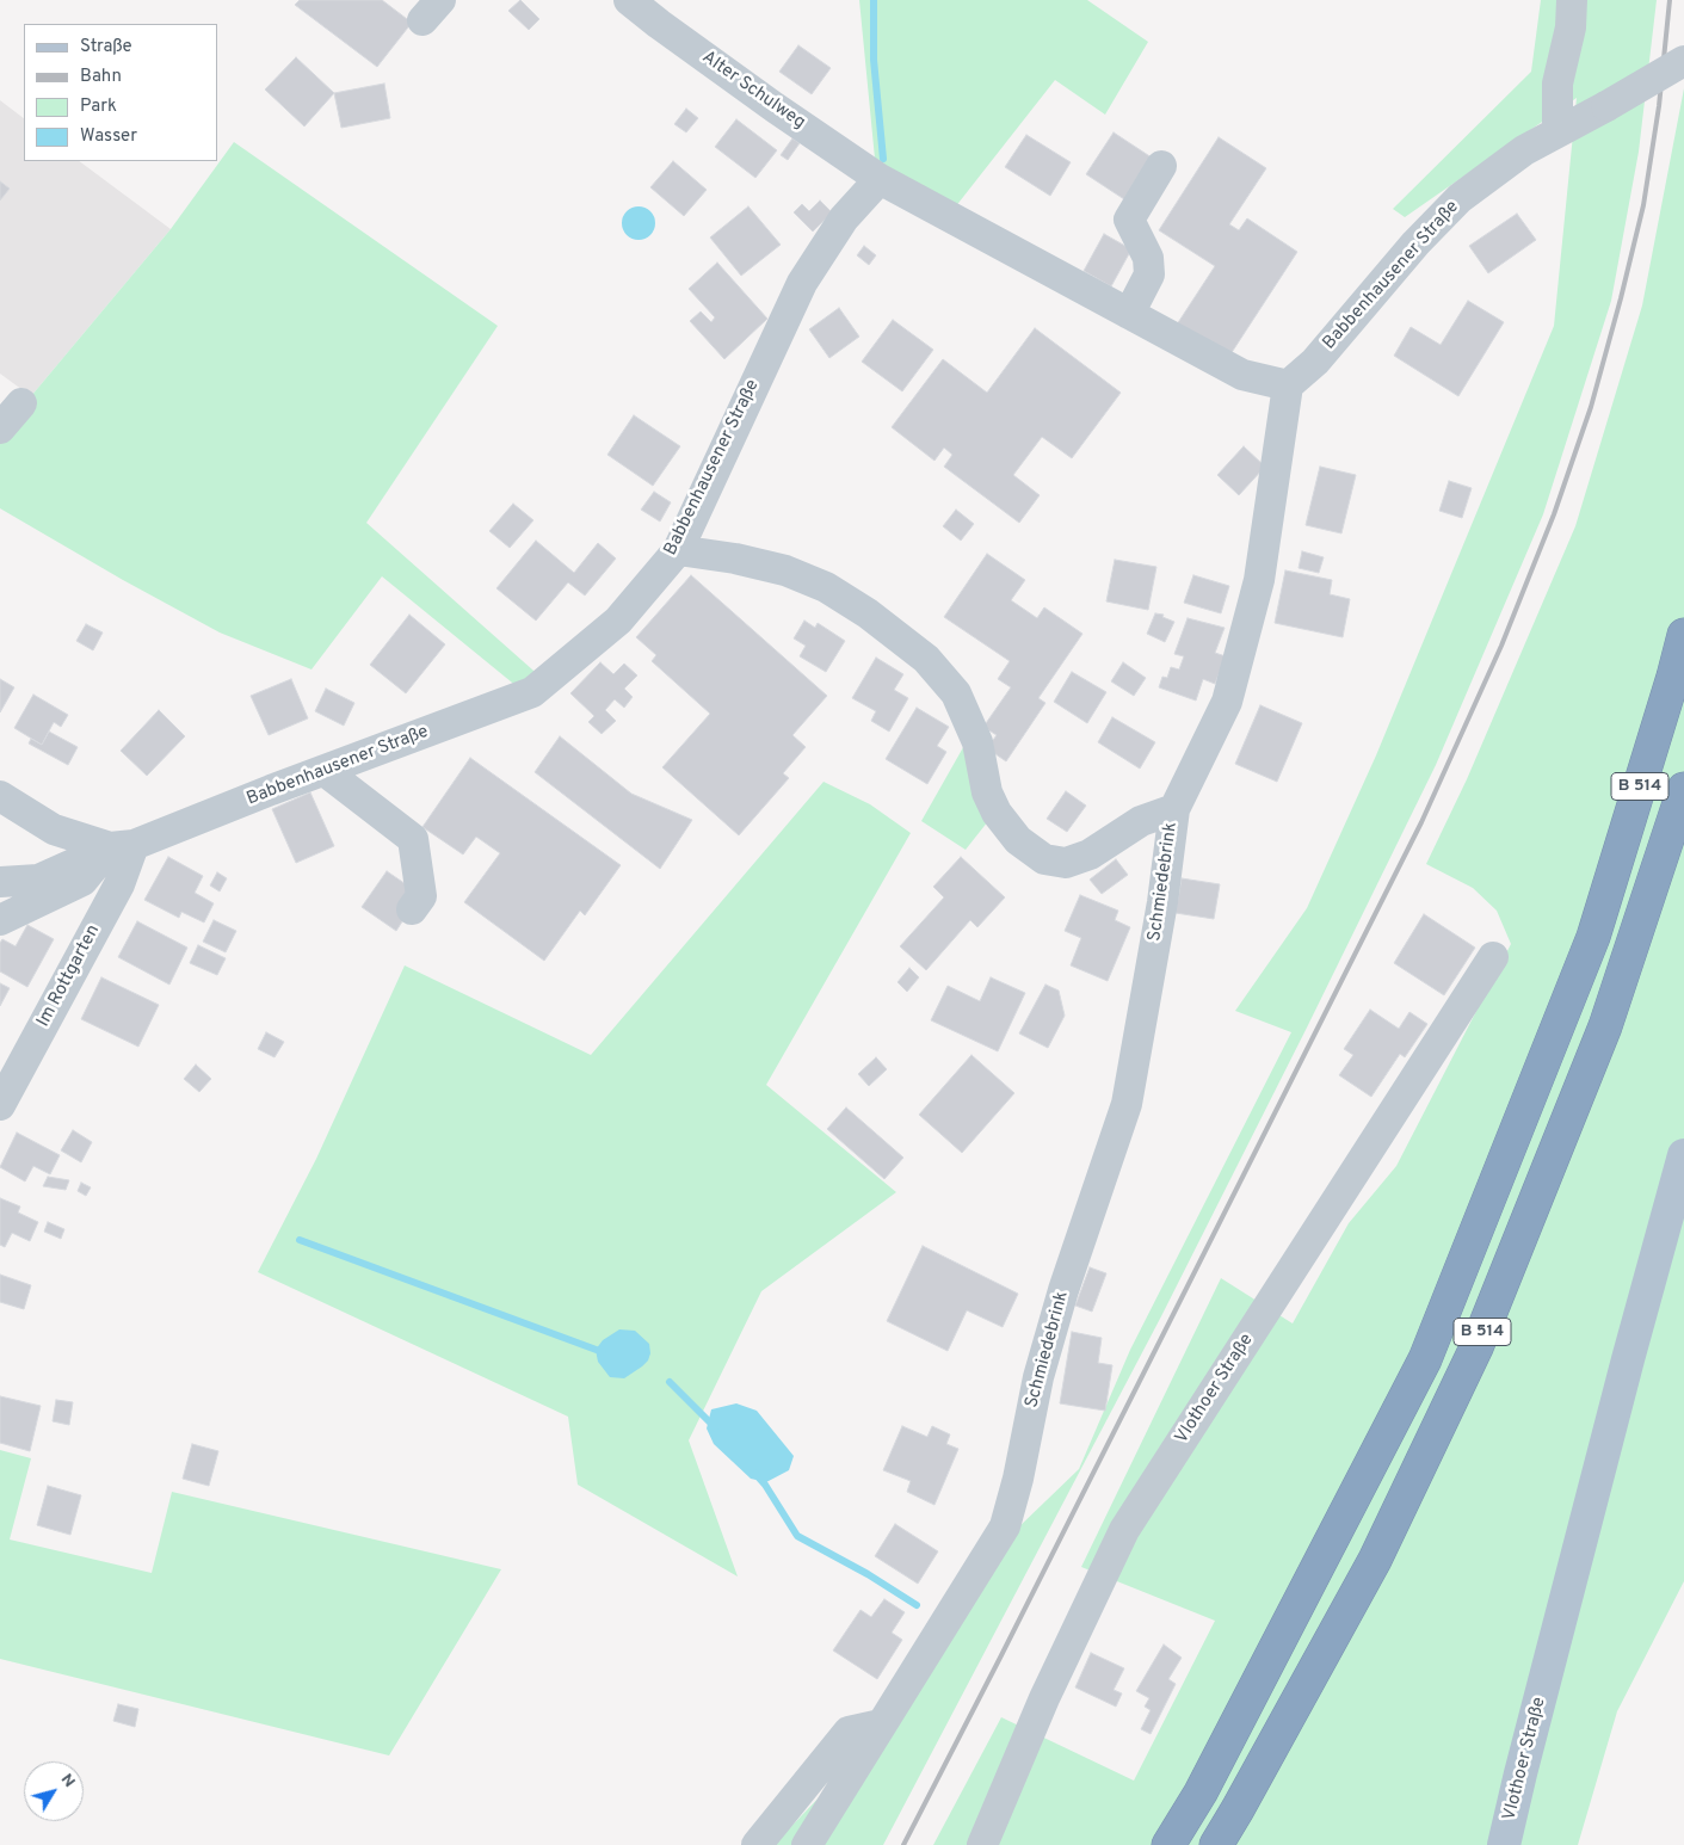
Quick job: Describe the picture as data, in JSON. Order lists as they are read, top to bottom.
{
  "streets": {
    "highway": ["B 514"],
    "main road": ["Vlothoer Straße"],
    "street": [
      "Alter Schulweg",
      "Babbenhausener Straße",
      "Schmiedebrink",
      "Im Rottgarten"
    ]
  },
  "crossings": [
    ["Alter Schulweg", "Babbenhausener Straße"],
    ["Babbenhausener Straße", "Im Rottgarten"]
  ],
  "legend": [
    "Straße",
    "Bahn",
    "Park",
    "Wasser"
  ],
  "north": "top right"
}
